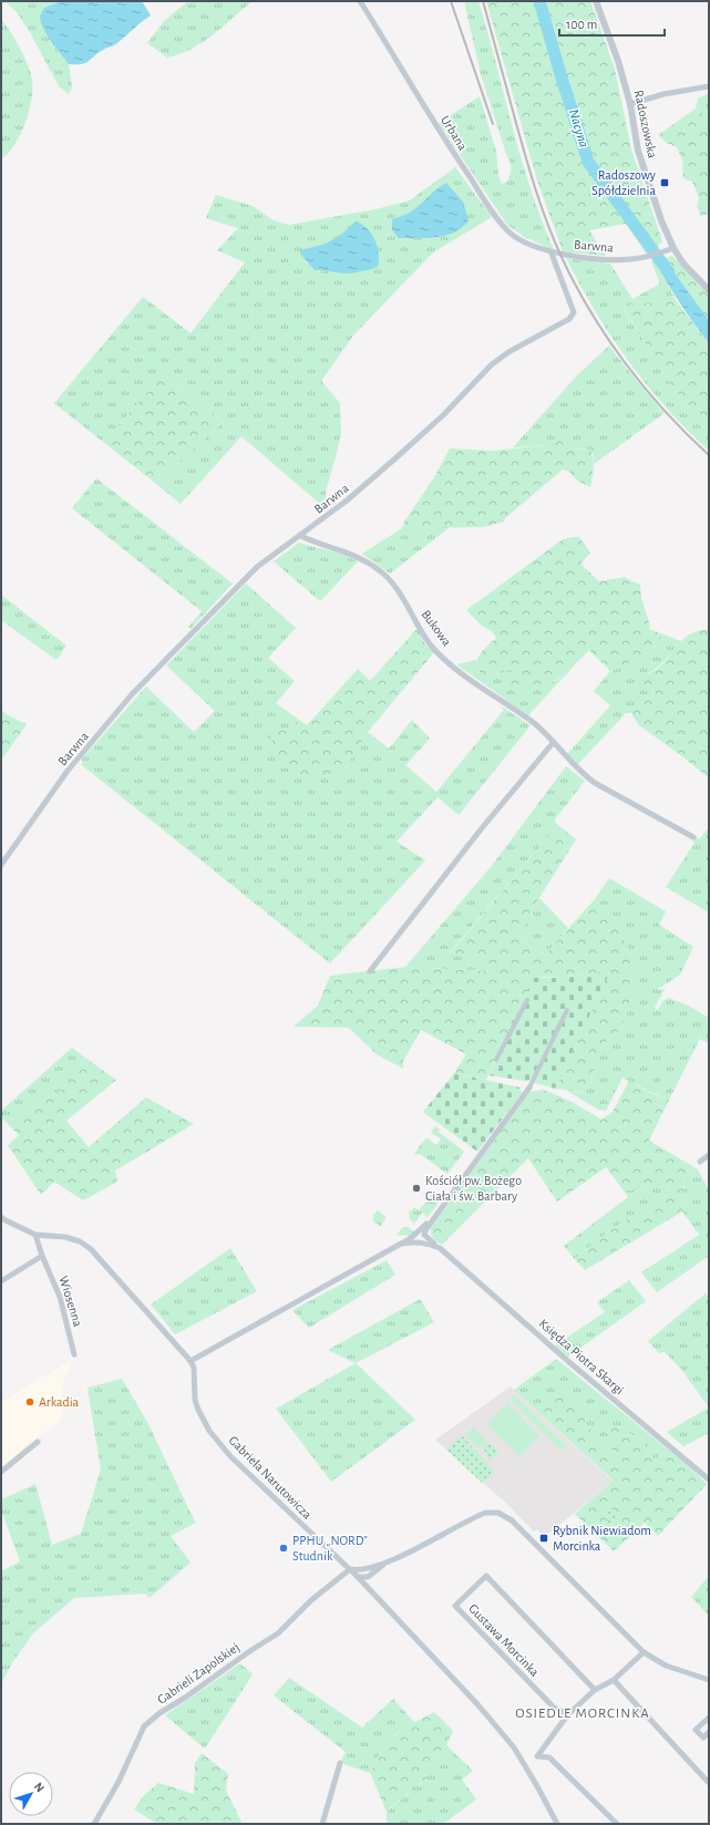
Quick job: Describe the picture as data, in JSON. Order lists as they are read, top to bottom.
{
  "streets": {
    "street": [
      "Radoszowska",
      "Urbana",
      "Barwna",
      "Bukowa",
      "Wiosenna",
      "Księdza Piotra Skargi",
      "Gabriela Narutowicza",
      "Gustawa Morcinka",
      "Gabrieli Zapolskiej"
    ]
  },
  "crossings": [
    ["Radoszowska", "Barwna"],
    ["Urbana", "Barwna"],
    ["Barwna", "Bukowa"],
    ["Księdza Piotra Skargi", "Gabriela Narutowicza"],
    ["Gabriela Narutowicza", "Gabrieli Zapolskiej"]
  ],
  "districts": ["OSIEDLE MORCINKA"],
  "water": ["Nacyna"],
  "places": {
    "transit": ["Radoszowy Spółdzielnia", "Rybnik Niewiadom Morcinka"],
    "other": ["Kościół pw. Bożego Ciała i św. Barbary", "Arkadia", "PPHU „NORD” Studnik"]
  },
  "scale_bar": "100 m",
  "north": "top right"
}
